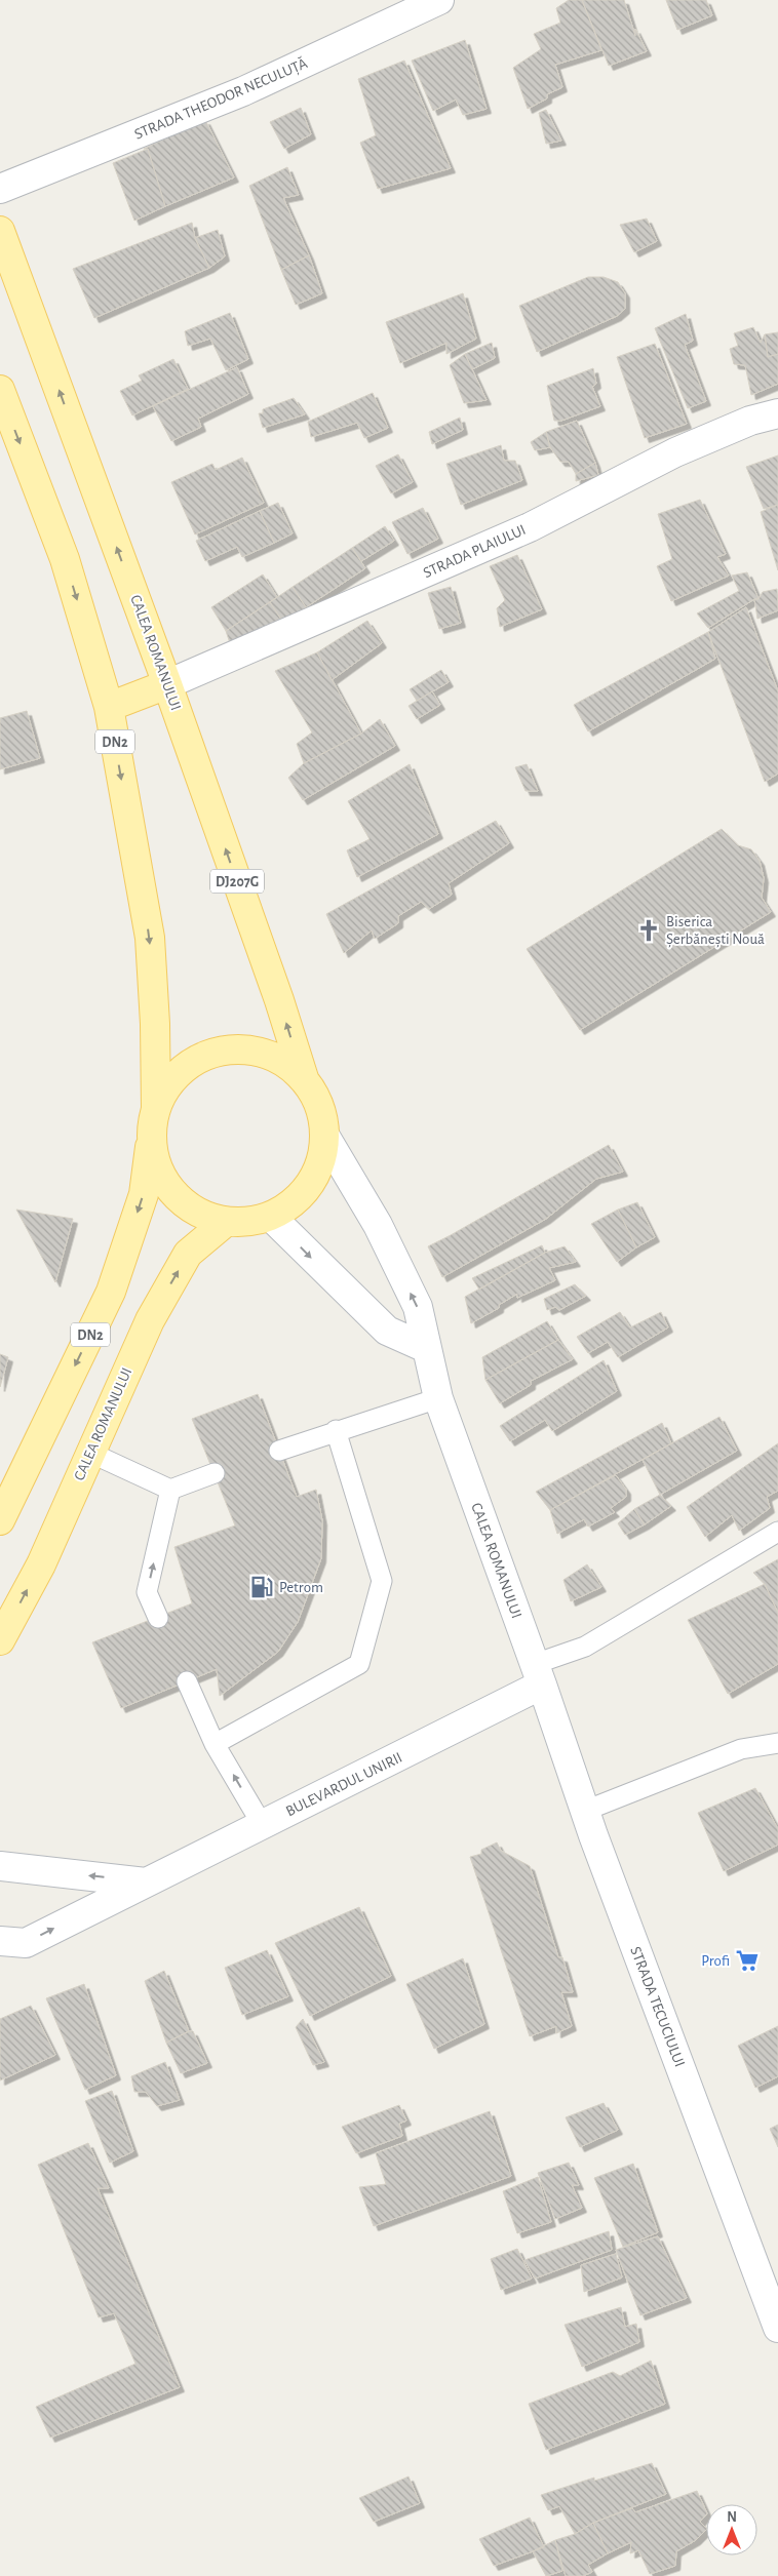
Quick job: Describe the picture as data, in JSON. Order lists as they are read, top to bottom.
{
  "streets": {
    "main road": [
      "STRADA THEODOR NECULUȚĂ",
      "STRADA PLAIULUI",
      "CALEA ROMANULUI",
      "DN2",
      "DJ207G",
      "BULEVARDUL UNIRII",
      "STRADA TECUCIULUI"
    ]
  },
  "crossings": [
    ["STRADA PLAIULUI", "CALEA ROMANULUI"],
    ["CALEA ROMANULUI", "DN2"],
    ["CALEA ROMANULUI", "BULEVARDUL UNIRII"],
    ["CALEA ROMANULUI", "STRADA TECUCIULUI"],
    ["BULEVARDUL UNIRII", "STRADA TECUCIULUI"]
  ],
  "places": {
    "church": ["Biserica Șerbănești Nouă"],
    "fuel station": ["Petrom"],
    "supermarket": ["Profi"]
  },
  "north": "top"
}
